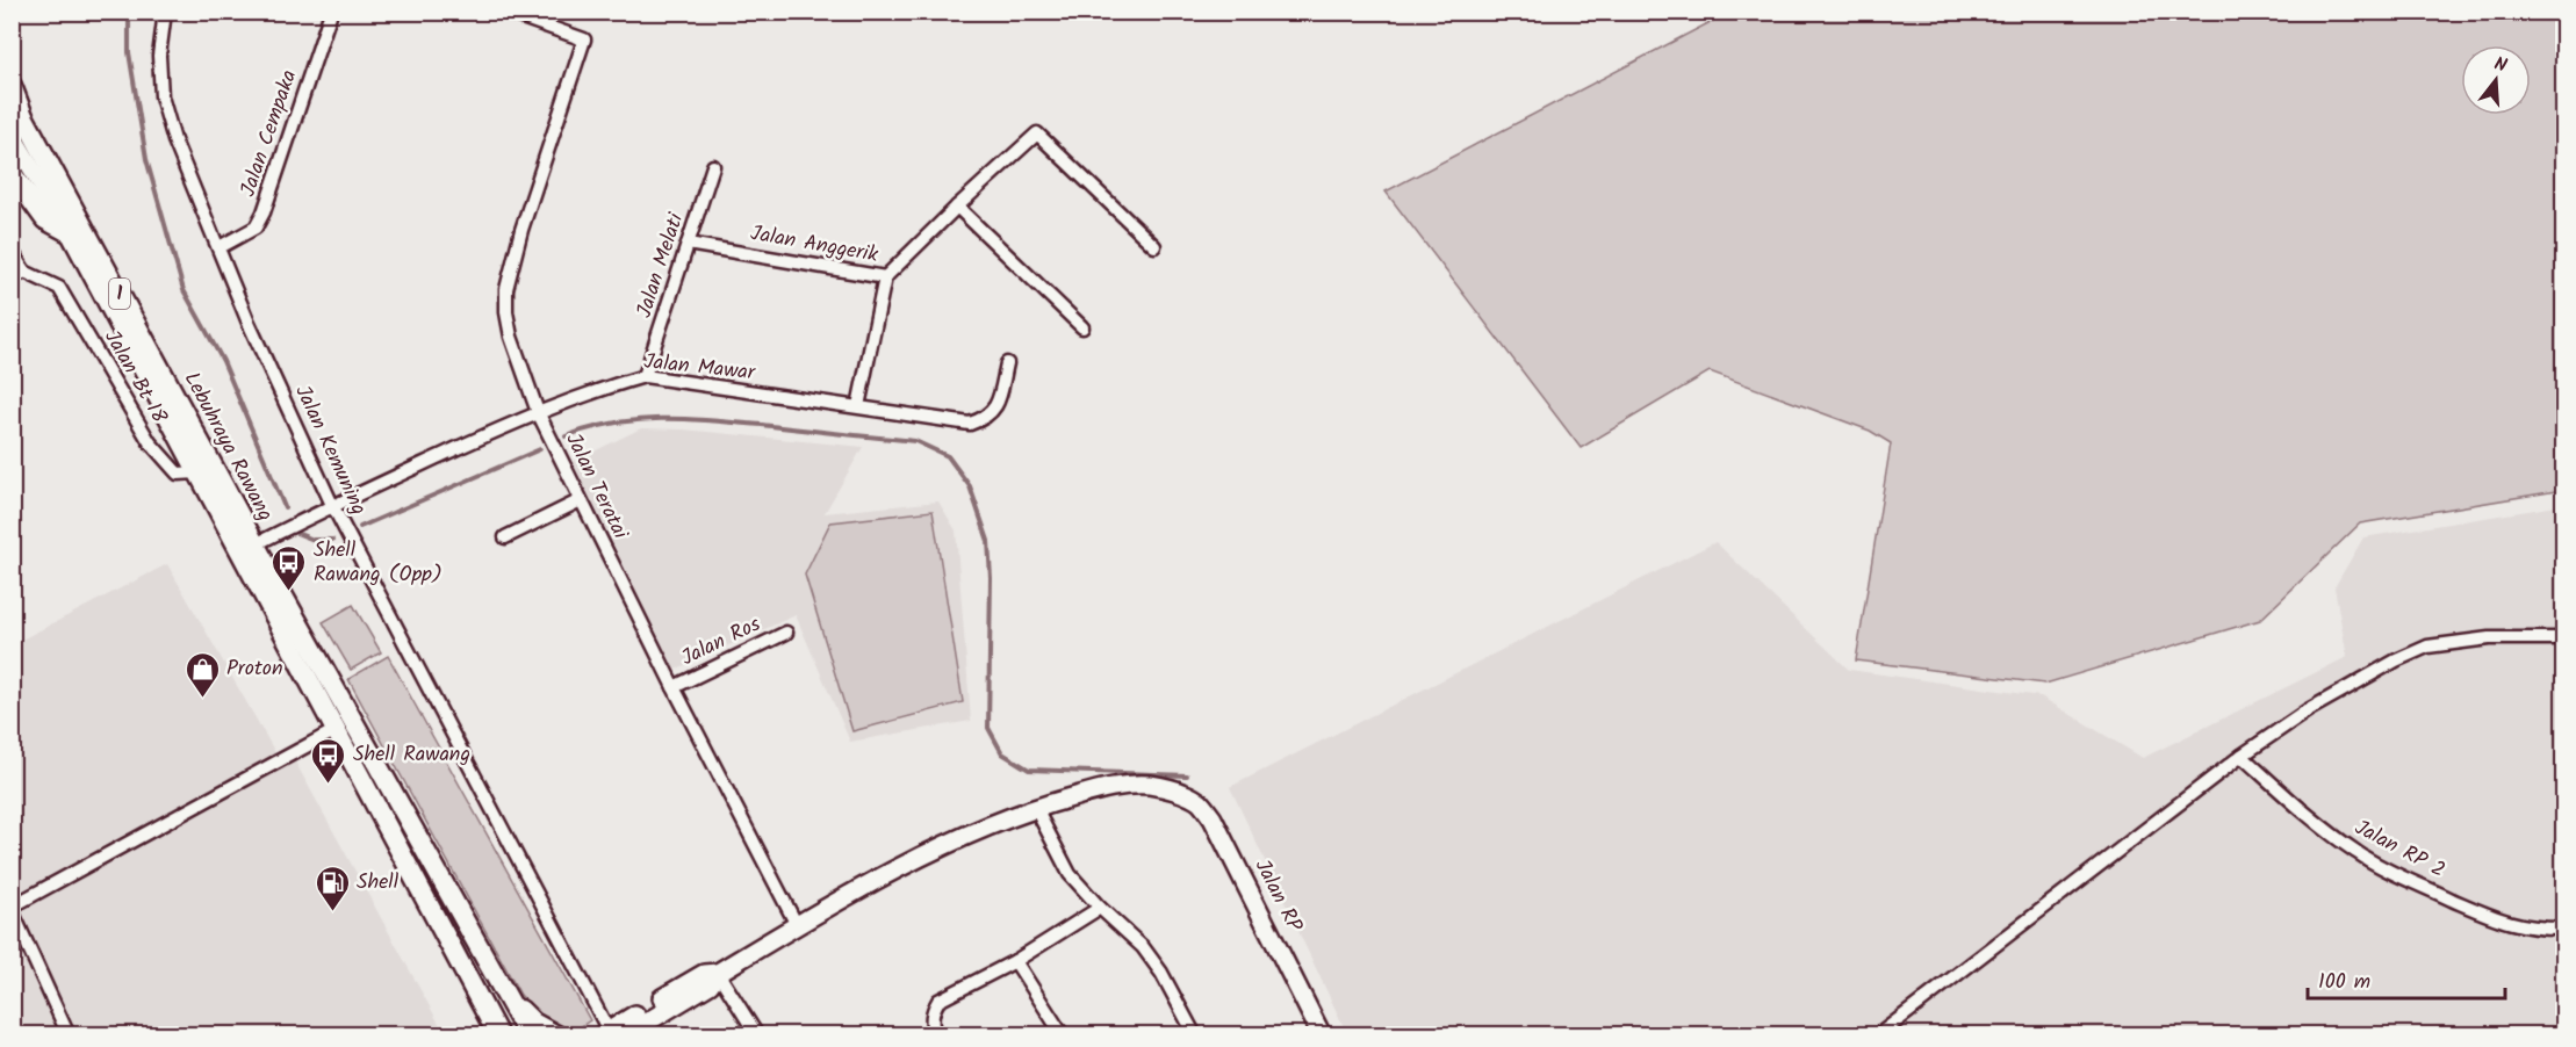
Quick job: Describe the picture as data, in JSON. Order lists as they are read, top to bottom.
{
  "streets": {
    "main road": ["1", "Lebuhraya Rawang"],
    "street": [
      "Jalan Cempaka",
      "Jalan Anggerik",
      "Jalan Melati",
      "Jalan Mawar",
      "Jalan Bt 18",
      "Jalan Kemuning",
      "Jalan Teratai",
      "Jalan Ros",
      "Jalan RP 2",
      "Jalan RP"
    ]
  },
  "crossings": [
    ["Jalan Cempaka", "Jalan Kemuning"],
    ["Jalan Anggerik", "Jalan Melati"],
    ["Jalan Anggerik", "Jalan Mawar"],
    ["Jalan Melati", "Jalan Mawar"],
    ["Jalan Mawar", "Lebuhraya Rawang"],
    ["Jalan Mawar", "Jalan Kemuning"],
    ["Jalan Mawar", "Jalan Teratai"],
    ["Jalan Bt 18", "Lebuhraya Rawang"],
    ["Jalan Teratai", "Jalan Ros"]
  ],
  "places": {
    "bus stop": ["Shell Rawang (Opp)", "Shell Rawang"],
    "shop": ["Proton"],
    "fuel station": ["Shell"]
  },
  "scale_bar": "100 m",
  "north": "top"
}
